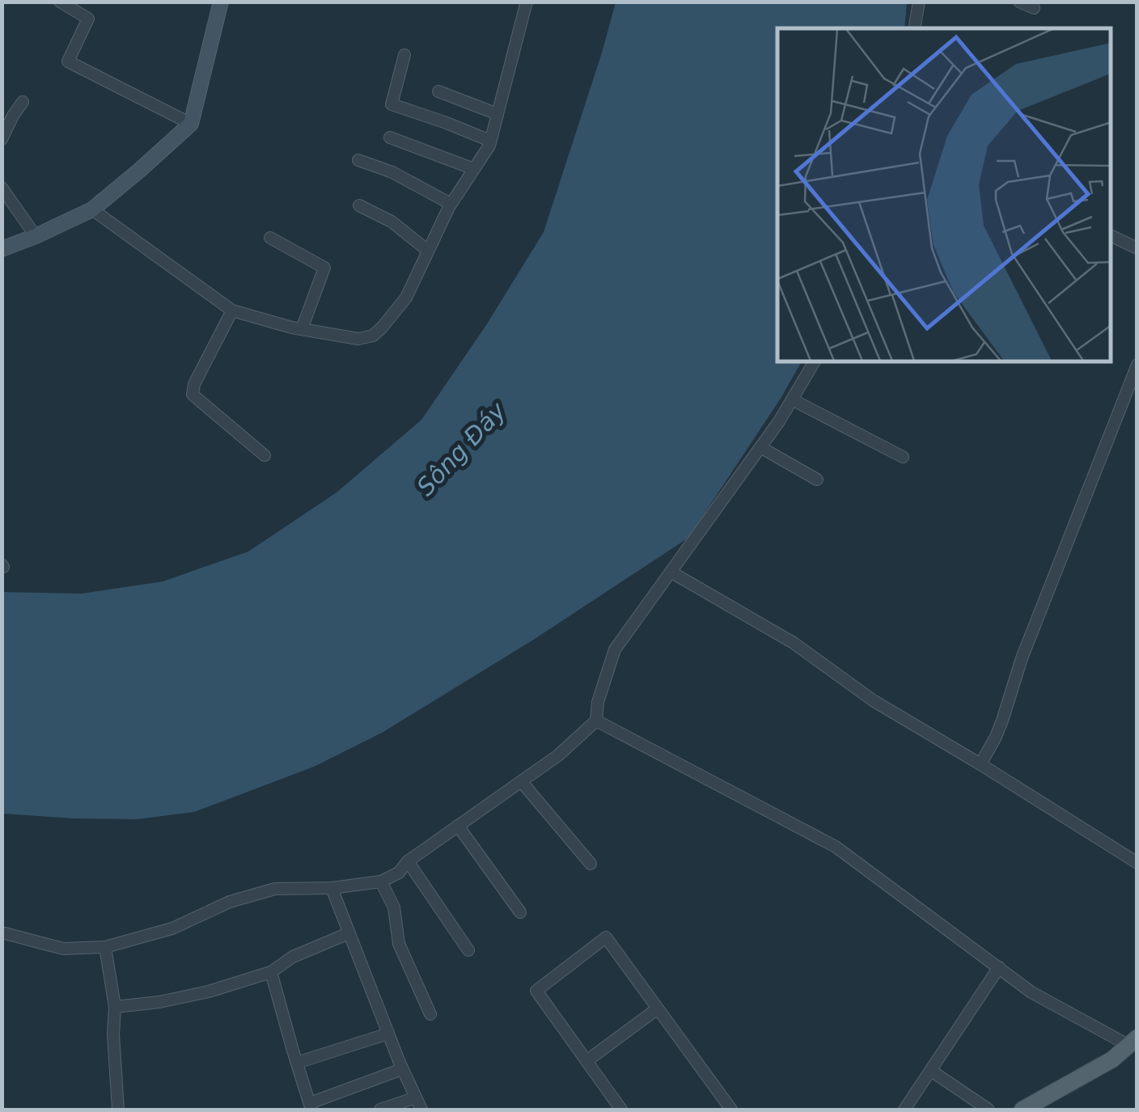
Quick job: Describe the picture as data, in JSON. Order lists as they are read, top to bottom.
{
  "water": ["Sông Đáy"]
}
